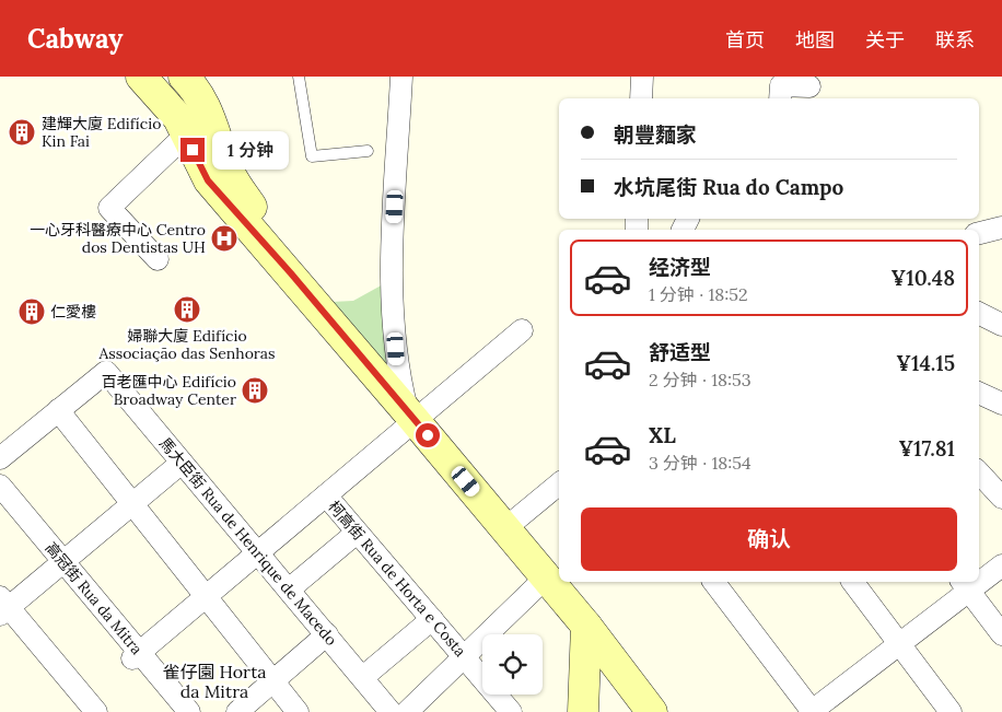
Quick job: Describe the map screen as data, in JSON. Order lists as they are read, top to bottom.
{
  "streets": {
    "street": ["馬大臣街 Rua de Henrique de Macedo", "柯高街 Rua de Horta e Costa", "高冠街 Rua da Mitra"]
  },
  "districts": ["雀仔園 Horta da Mitra"],
  "places": {
    "building": [
      "建輝大廈 Edifício Kin Fai",
      "婦聯大廈 Edifício Associação das Senhoras",
      "仁愛樓",
      "百老匯中心 Edifício Broadway Center"
    ],
    "hospital": ["一心牙科醫療中心 Centro dos Dentistas UH"]
  },
  "page": {
    "header": "Cabway",
    "nav": [
      "首页",
      "地图",
      "关于",
      "联系"
    ],
    "banner": ["朝豐麵家", "水坑尾街 Rua do Campo"],
    "bubble": "1 分钟",
    "list": [
      {
        "name": "经济型",
        "note": "1 分钟 · 18:52",
        "value": "¥10.48"
      },
      {
        "name": "舒适型",
        "note": "2 分钟 · 18:53",
        "value": "¥14.15"
      },
      {
        "name": "XL",
        "note": "3 分钟 · 18:54",
        "value": "¥17.81"
      }
    ],
    "buttons": "确认"
  }
}
